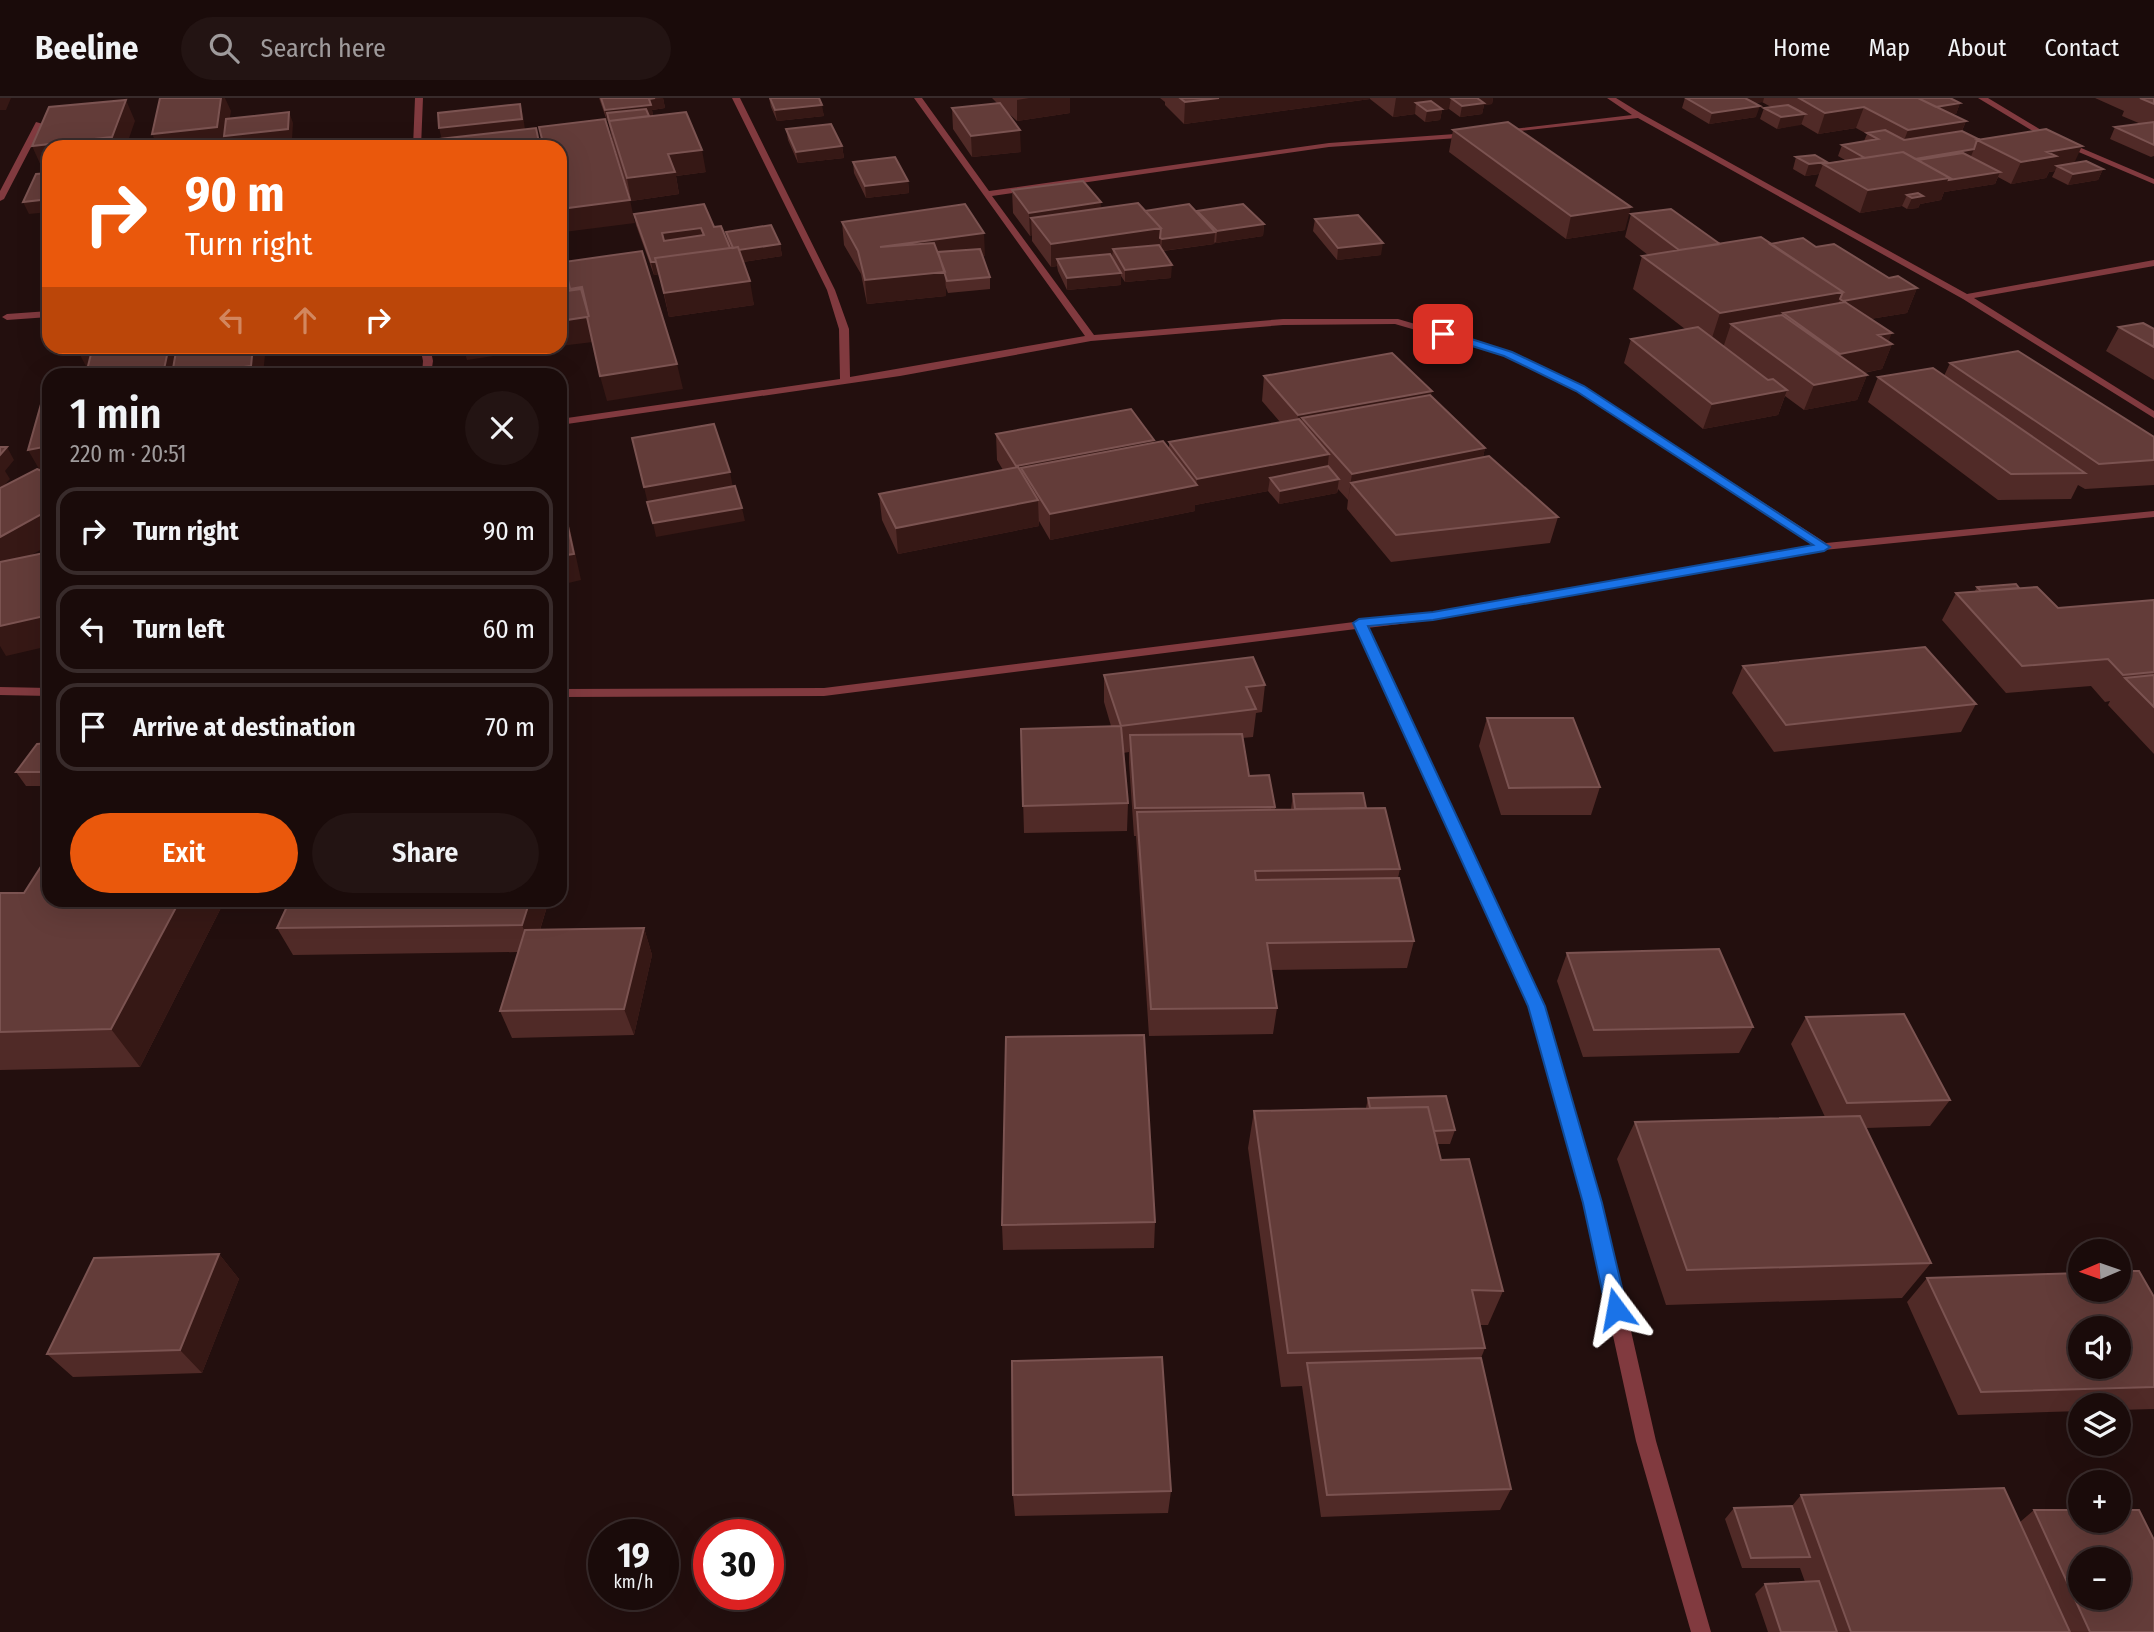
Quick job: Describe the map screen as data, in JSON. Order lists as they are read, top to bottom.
{
  "north": "left",
  "page": {
    "header": "Beeline",
    "search": "Search here",
    "nav": [
      "Home",
      "Map",
      "About",
      "Contact"
    ],
    "turn": ["90 m", "Turn right"],
    "heading": ["1 min", "220 m · 20:51"],
    "list": [
      {
        "name": "Turn right",
        "value": "90 m"
      },
      {
        "name": "Turn left",
        "value": "60 m"
      },
      {
        "name": "Arrive at destination",
        "value": "70 m"
      }
    ],
    "buttons": ["Exit", "Share"],
    "map_buttons": ["+", "−"],
    "speed": "19 km/h",
    "limit": "30"
  }
}
